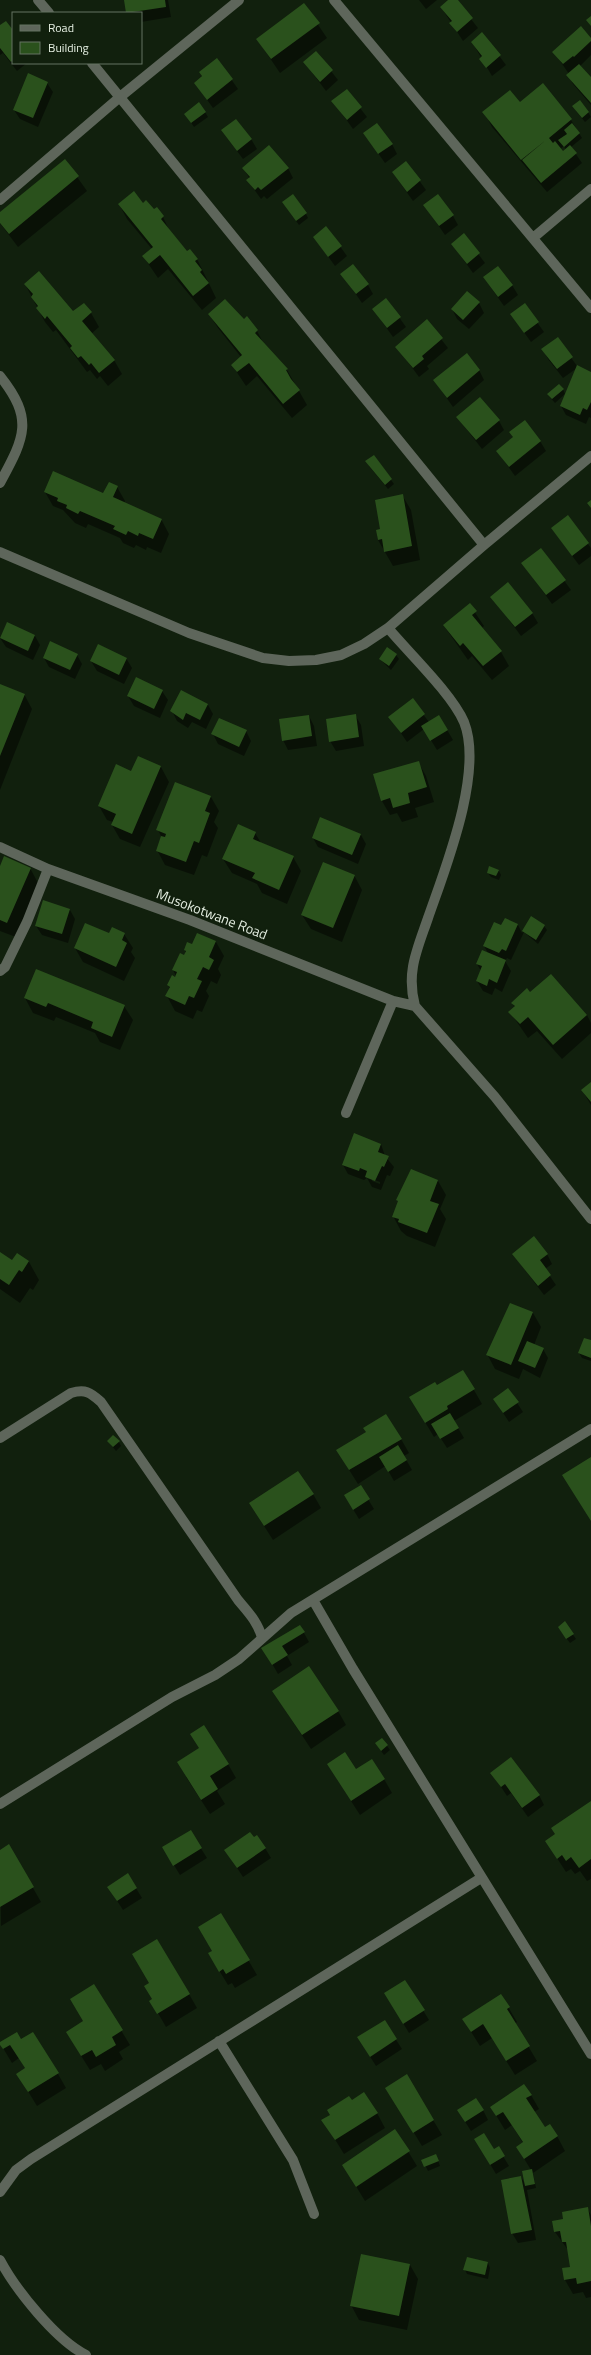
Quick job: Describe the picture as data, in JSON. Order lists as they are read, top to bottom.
{
  "streets": {
    "street": ["Musokotwane Road"]
  },
  "legend": ["Road", "Building"]
}
